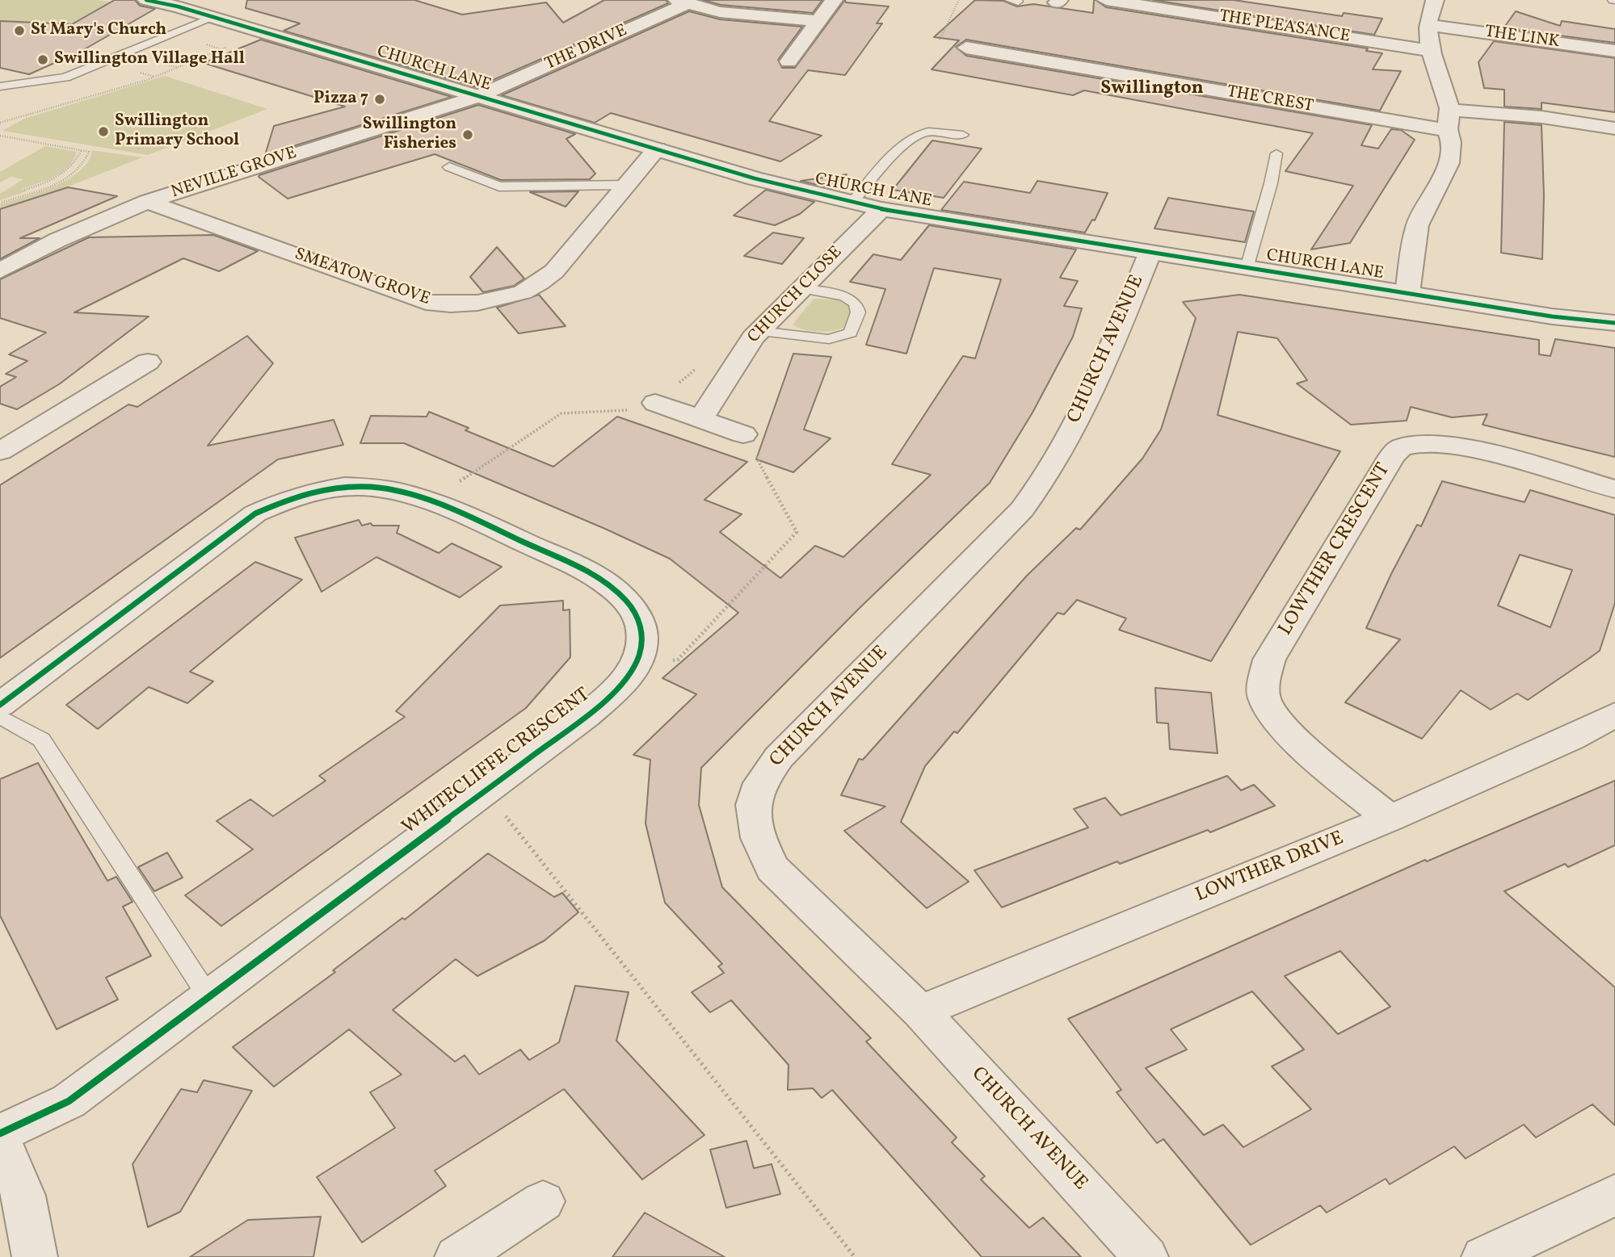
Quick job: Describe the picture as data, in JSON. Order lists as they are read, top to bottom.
{
  "streets": {
    "street": [
      "THE PLEASANCE",
      "THE LINK",
      "THE DRIVE",
      "CHURCH LANE",
      "THE CREST",
      "NEVILLE GROVE",
      "SMEATON GROVE",
      "CHURCH CLOSE",
      "CHURCH AVENUE",
      "LOWTHER CRESCENT",
      "WHITECLIFFE CRESCENT",
      "LOWTHER DRIVE"
    ]
  },
  "crossings": [
    ["THE DRIVE", "CHURCH LANE"],
    ["THE DRIVE", "NEVILLE GROVE"],
    ["CHURCH LANE", "NEVILLE GROVE"],
    ["CHURCH LANE", "SMEATON GROVE"],
    ["CHURCH LANE", "CHURCH CLOSE"],
    ["CHURCH LANE", "CHURCH AVENUE"],
    ["NEVILLE GROVE", "SMEATON GROVE"],
    ["CHURCH AVENUE", "LOWTHER DRIVE"],
    ["LOWTHER CRESCENT", "LOWTHER DRIVE"]
  ],
  "districts": ["Swillington"],
  "places": [
    "St Mary's Church",
    "Swillington Village Hall",
    "Pizza 7",
    "Swillington Primary School",
    "Swillington Fisheries"
  ]
}
